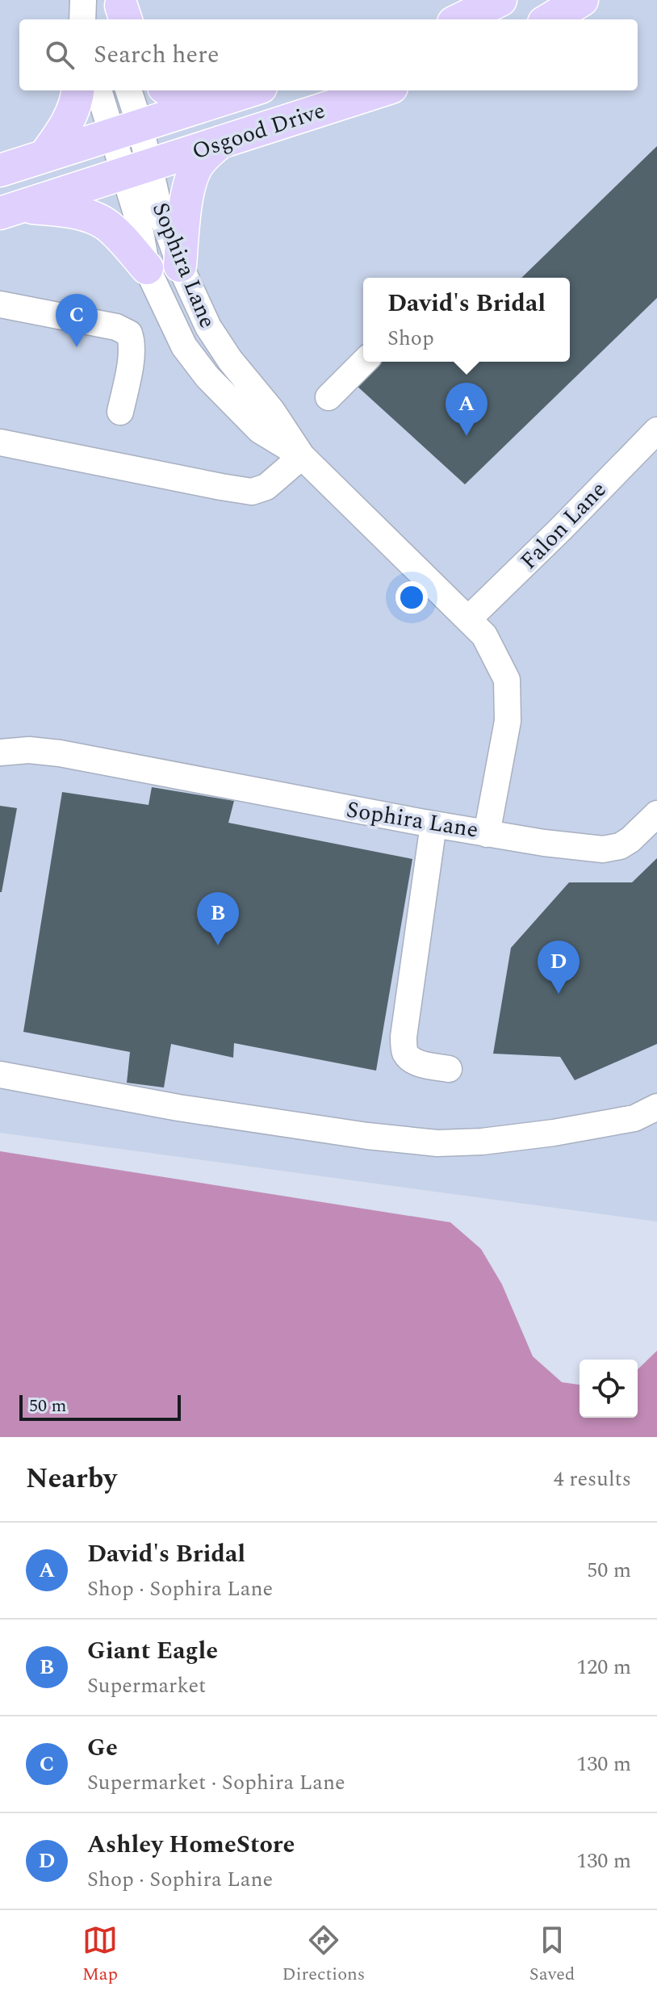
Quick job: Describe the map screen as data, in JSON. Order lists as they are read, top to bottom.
{
  "streets": {
    "main road": ["Osgood Drive"],
    "street": ["Sophira Lane", "Falon Lane"]
  },
  "crossings": [
    ["Osgood Drive", "Sophira Lane"],
    ["Sophira Lane", "Falon Lane"]
  ],
  "scale_bar": "50 m",
  "page": {
    "search": "Search here",
    "popup": ["David's Bridal", "Shop"],
    "pins": [
      "C",
      "A",
      "B",
      "D"
    ],
    "scale": "50 m",
    "heading": ["Nearby", "4 results"],
    "list": [
      {
        "mark": "A",
        "name": "David's Bridal",
        "note": "Shop · Sophira Lane",
        "value": "50 m"
      },
      {
        "mark": "B",
        "name": "Giant Eagle",
        "note": "Supermarket",
        "value": "120 m"
      },
      {
        "mark": "C",
        "name": "Ge",
        "note": "Supermarket · Sophira Lane",
        "value": "130 m"
      },
      {
        "mark": "D",
        "name": "Ashley HomeStore",
        "note": "Shop · Sophira Lane",
        "value": "130 m"
      }
    ],
    "nav": ["Map", "Directions", "Saved"]
  }
}
